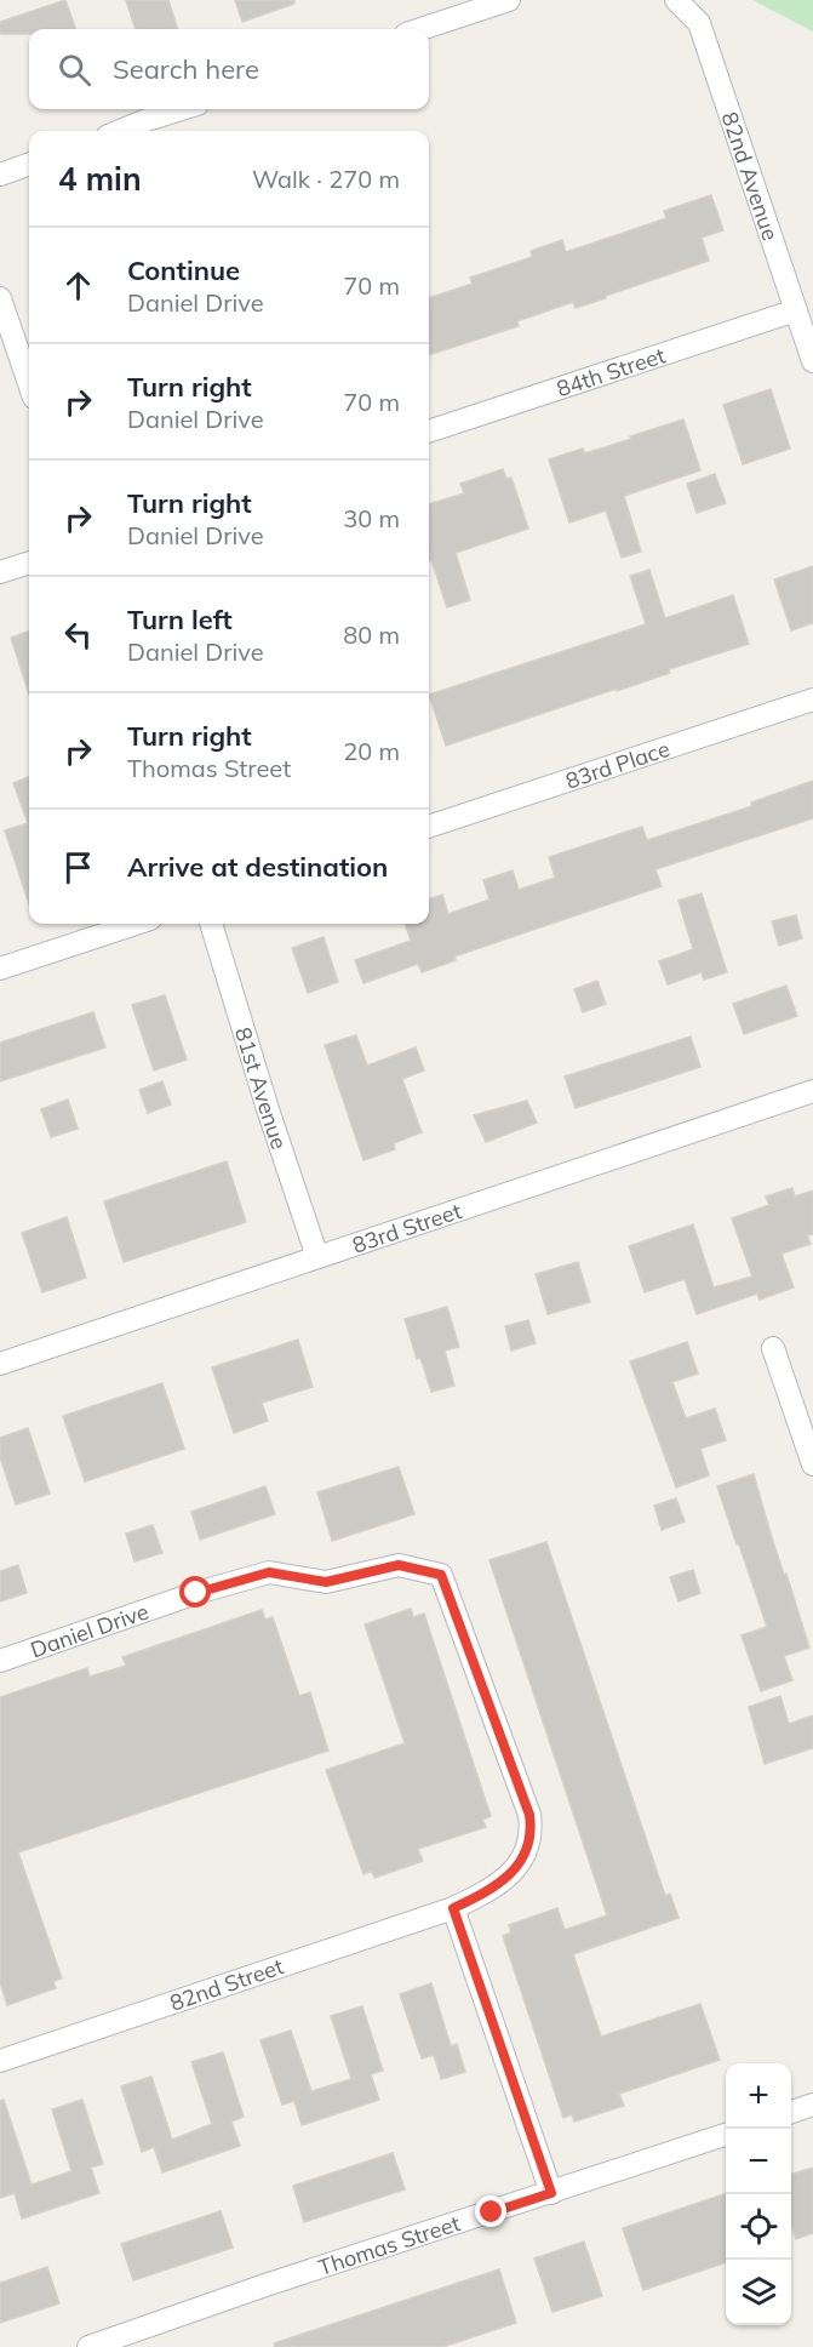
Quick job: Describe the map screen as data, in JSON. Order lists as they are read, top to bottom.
{
  "streets": {
    "street": [
      "82nd Avenue",
      "84th Street",
      "83rd Place",
      "81st Avenue",
      "83rd Street",
      "Daniel Drive",
      "82nd Street",
      "Thomas Street"
    ]
  },
  "crossings": [
    ["82nd Avenue", "84th Street"],
    ["81st Avenue", "83rd Street"],
    ["Daniel Drive", "82nd Street"]
  ],
  "page": {
    "search": "Search here",
    "heading": ["4 min", "Walk · 270 m"],
    "list": [
      ["Continue", "Daniel Drive", "70 m"],
      ["Turn right", "Daniel Drive", "70 m"],
      ["Turn right", "Daniel Drive", "30 m"],
      ["Turn left", "Daniel Drive", "80 m"],
      ["Turn right", "Thomas Street", "20 m"],
      "Arrive at destination"
    ],
    "map_buttons": ["+", "−"]
  }
}
